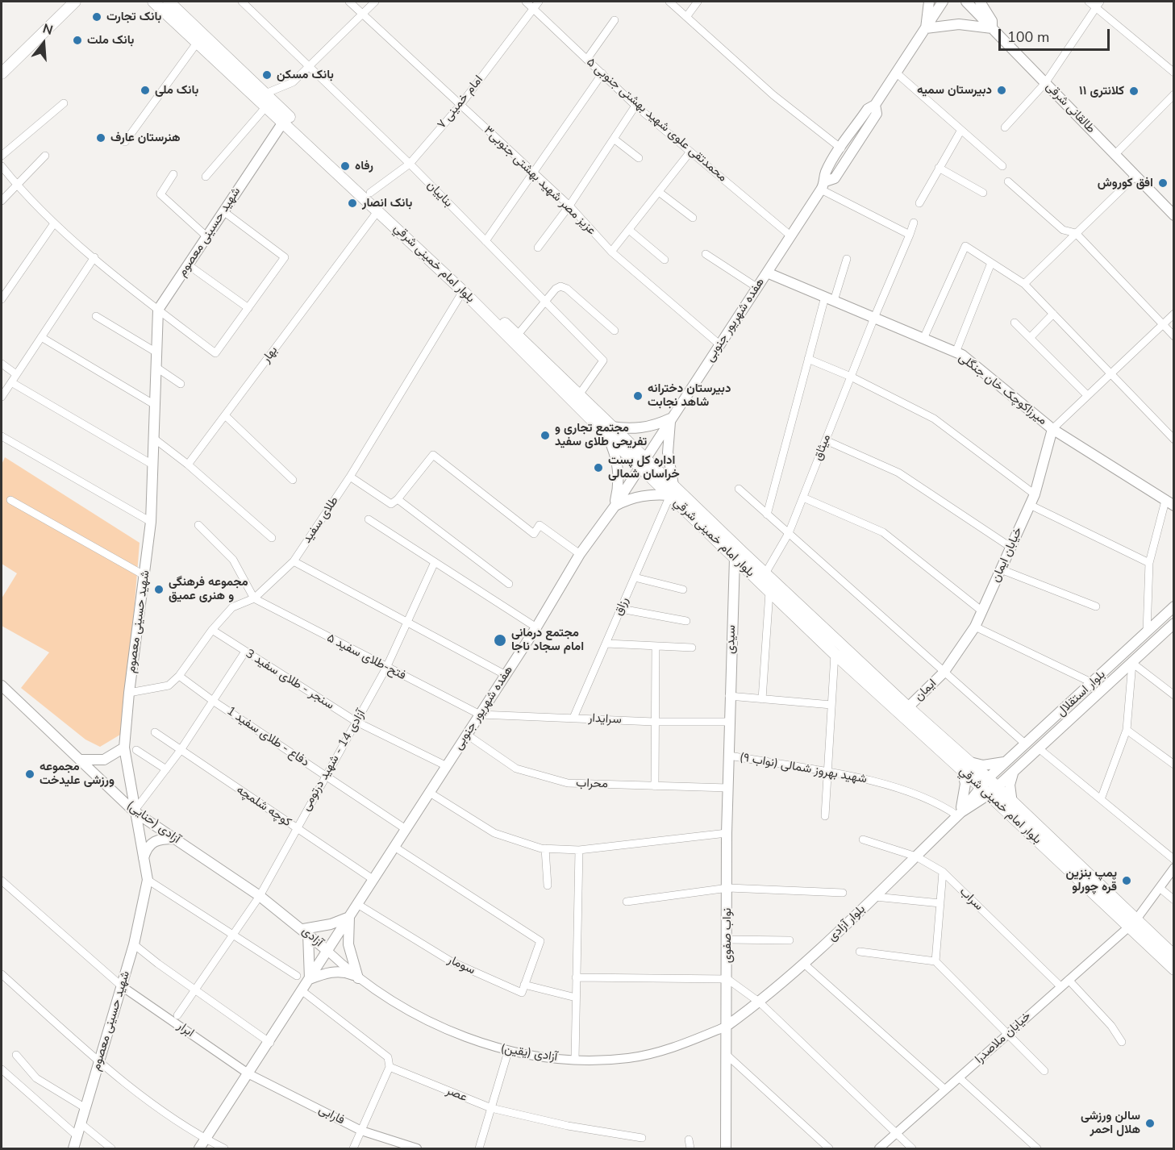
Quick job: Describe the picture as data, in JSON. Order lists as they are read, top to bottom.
{
  "streets": {
    "main road": [
      "طالقانی شرقی",
      "شهید حسینی معصوم",
      "بلوار امام خمینی شرقي",
      "هفده شهریور جنوبی",
      "میرزاکوچک خان جنگلی",
      "خیابان ایمان",
      "سیدی",
      "ایمان",
      "بلوار استقلال",
      "آزادی (حنایی)",
      "بلوار آزادی",
      "نواب صفوی",
      "آزادی"
    ],
    "street": [
      "امام خمینی ۷",
      "محمدتقی علوی شهید بهشتی جنوبی ۵",
      "عزیز مصر شهید بهشتی جنوبی۳",
      "بناییان",
      "بهار",
      "میثاق",
      "طلای سفید",
      "رزاق",
      "فتح-طلای سفید ۵",
      "سنجر - طلای سفید 3",
      "سرایدار",
      "دفاع - طلای سفید 1",
      "آزادی 14 - شهید درتومی",
      "شهید بهروز شمالی (نواب ۹)",
      "محراب",
      "کوچه شلمچه",
      "سراب",
      "سومار",
      "ابرار",
      "خیابان ملاصدرا",
      "آزادی (یقین)",
      "عصر",
      "فارابی"
    ]
  },
  "crossings": [
    ["امام خمینی ۷", "محمدتقی علوی شهید بهشتی جنوبی ۵"],
    ["امام خمینی ۷", "عزیز مصر شهید بهشتی جنوبی۳"],
    ["امام خمینی ۷", "بناییان"],
    ["امام خمینی ۷", "بلوار امام خمینی شرقي"],
    ["محمدتقی علوی شهید بهشتی جنوبی ۵", "هفده شهریور جنوبی"],
    ["عزیز مصر شهید بهشتی جنوبی۳", "هفده شهریور جنوبی"],
    ["بناییان", "بلوار امام خمینی شرقي"],
    ["شهید حسینی معصوم", "بلوار امام خمینی شرقي"],
    ["شهید حسینی معصوم", "طلای سفید"],
    ["شهید حسینی معصوم", "آزادی (حنایی)"],
    ["شهید حسینی معصوم", "ابرار"],
    ["بلوار امام خمینی شرقي", "هفده شهریور جنوبی"],
    ["بلوار امام خمینی شرقي", "بهار"],
    ["بلوار امام خمینی شرقي", "میثاق"],
    ["بلوار امام خمینی شرقي", "طلای سفید"],
    ["بلوار امام خمینی شرقي", "رزاق"],
    ["بلوار امام خمینی شرقي", "سیدی"],
    ["بلوار امام خمینی شرقي", "ایمان"],
    ["بلوار امام خمینی شرقي", "بلوار استقلال"],
    ["بلوار امام خمینی شرقي", "بلوار آزادی"],
    ["بلوار امام خمینی شرقي", "خیابان ملاصدرا"],
    ["هفده شهریور جنوبی", "میرزاکوچک خان جنگلی"],
    ["هفده شهریور جنوبی", "فتح-طلای سفید ۵"],
    ["هفده شهریور جنوبی", "سنجر - طلای سفید 3"],
    ["هفده شهریور جنوبی", "سرایدار"],
    ["هفده شهریور جنوبی", "دفاع - طلای سفید 1"],
    ["هفده شهریور جنوبی", "محراب"],
    ["هفده شهریور جنوبی", "کوچه شلمچه"],
    ["هفده شهریور جنوبی", "آزادی"],
    ["هفده شهریور جنوبی", "سومار"],
    ["هفده شهریور جنوبی", "ابرار"],
    ["هفده شهریور جنوبی", "آزادی (یقین)"],
    ["هفده شهریور جنوبی", "فارابی"],
    ["میرزاکوچک خان جنگلی", "میثاق"],
    ["میرزاکوچک خان جنگلی", "خیابان ایمان"],
    ["طلای سفید", "فتح-طلای سفید ۵"],
    ["طلای سفید", "سنجر - طلای سفید 3"],
    ["طلای سفید", "دفاع - طلای سفید 1"],
    ["خیابان ایمان", "ایمان"],
    ["رزاق", "سرایدار"],
    ["سیدی", "سرایدار"],
    ["سیدی", "نواب صفوی"],
    ["فتح-طلای سفید ۵", "سرایدار"],
    ["فتح-طلای سفید ۵", "آزادی 14 - شهید درتومی"],
    ["سنجر - طلای سفید 3", "آزادی 14 - شهید درتومی"],
    ["بلوار استقلال", "بلوار آزادی"],
    ["سرایدار", "نواب صفوی"],
    ["دفاع - طلای سفید 1", "آزادی 14 - شهید درتومی"],
    ["آزادی 14 - شهید درتومی", "کوچه شلمچه"],
    ["آزادی 14 - شهید درتومی", "آزادی (حنایی)"],
    ["شهید بهروز شمالی (نواب ۹)", "بلوار آزادی"],
    ["شهید بهروز شمالی (نواب ۹)", "نواب صفوی"],
    ["محراب", "نواب صفوی"],
    ["آزادی (حنایی)", "آزادی"],
    ["سراب", "بلوار آزادی"],
    ["سراب", "خیابان ملاصدرا"],
    ["بلوار آزادی", "نواب صفوی"],
    ["بلوار آزادی", "آزادی (یقین)"],
    ["نواب صفوی", "آزادی (یقین)"],
    ["آزادی", "آزادی (یقین)"],
    ["ابرار", "فارابی"]
  ],
  "places": [
    "بانک تجارت",
    "بانک ملت",
    "بانک مسکن",
    "بانک ملی",
    "دبیرستان سمیه",
    "کلانتری ۱۱",
    "هنرستان عارف",
    "رفاه",
    "افق کوروش",
    "بانک انصار",
    "دبیرستان دخترانه شاهد نجابت",
    "مجتمع تجاری و تفریحی طلای سفید",
    "اداره کل پست خراسان شمالی",
    "مجموعه فرهنگی و هنری عمیق",
    "مجتمع درمانی امام سجاد ناجا",
    "مجموعه ورزشی علیدخت",
    "پمپ بنزین قره چورلو",
    "سالن ورزشی هلال احمر"
  ],
  "scale_bar": "100 m",
  "north": "top"
}
